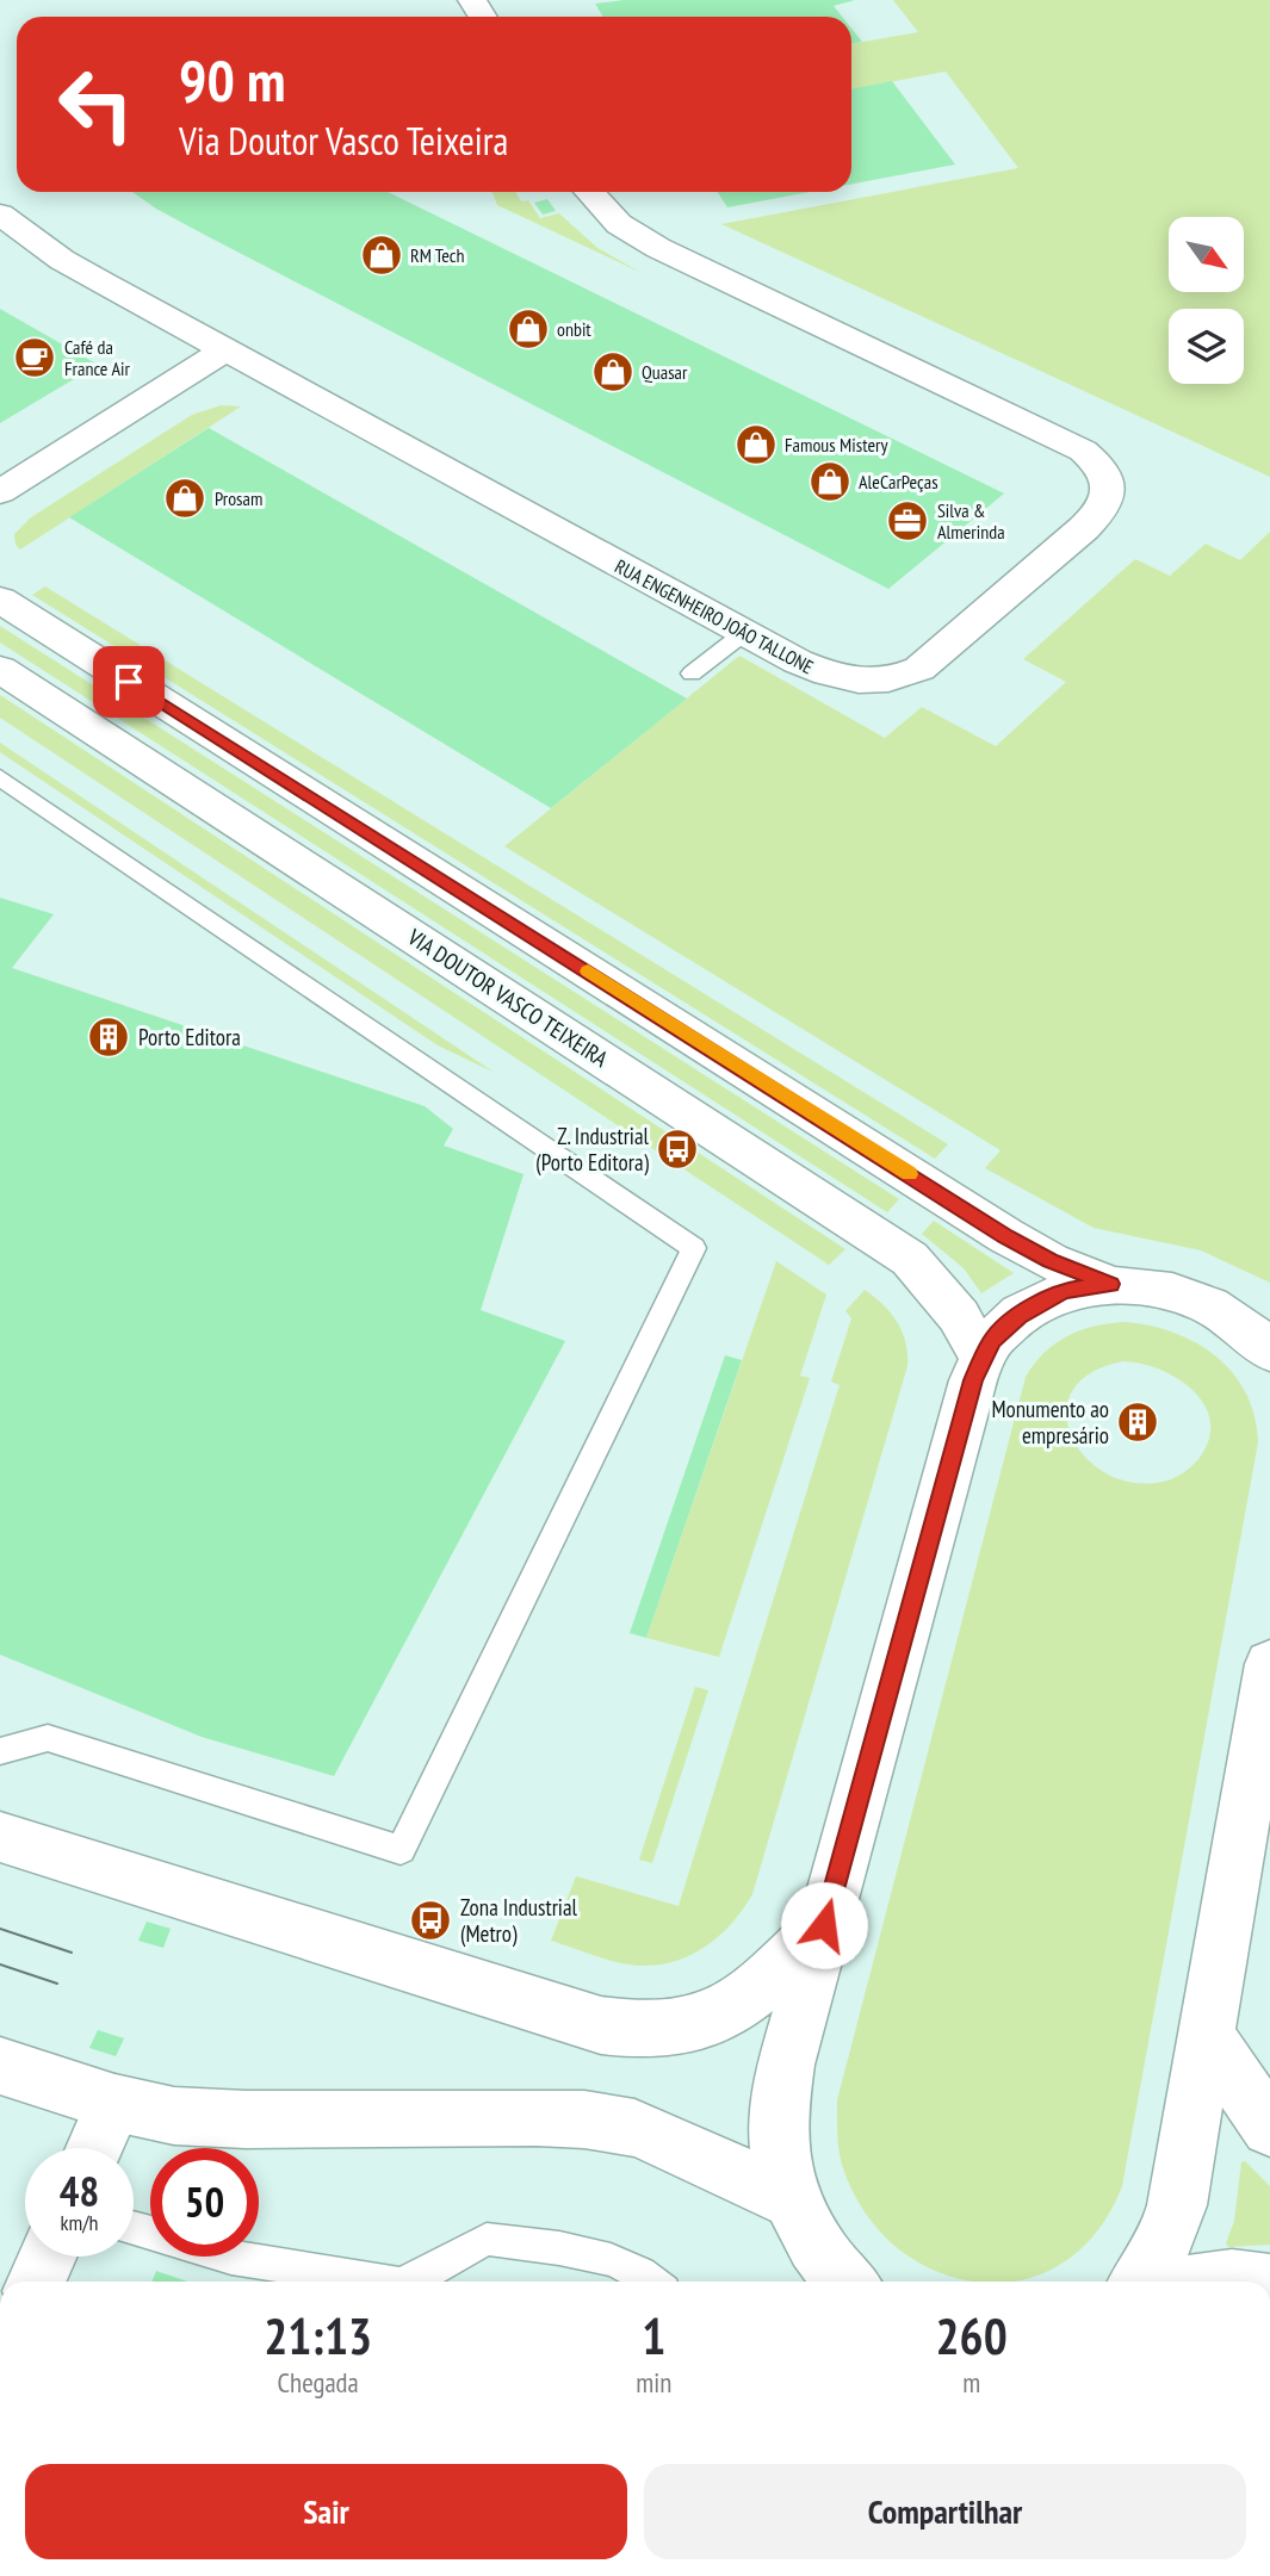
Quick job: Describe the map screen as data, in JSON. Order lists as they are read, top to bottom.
{
  "streets": {
    "main road": ["RUA ENGENHEIRO JOÃO TALLONE", "VIA DOUTOR VASCO TEIXEIRA"]
  },
  "places": {
    "shop": [
      "RM Tech",
      "onbit",
      "Quasar",
      "Famous Mistery",
      "AleCarPeças",
      "Prosam"
    ],
    "cafe": ["Café da France Air"],
    "office": ["Silva & Almerinda"],
    "building": ["Porto Editora", "Monumento ao empresário"],
    "bus stop": ["Z. Industrial (Porto Editora)", "Zona Industrial (Metro)"]
  },
  "north": "bottom right",
  "page": {
    "turn": ["90 m", "Via Doutor Vasco Teixeira"],
    "speed": "48 km/h",
    "limit": "50",
    "eta": [
      "21:13",
      "Chegada",
      "1",
      "min",
      "260",
      "m"
    ],
    "buttons": ["Sair", "Compartilhar"]
  }
}
